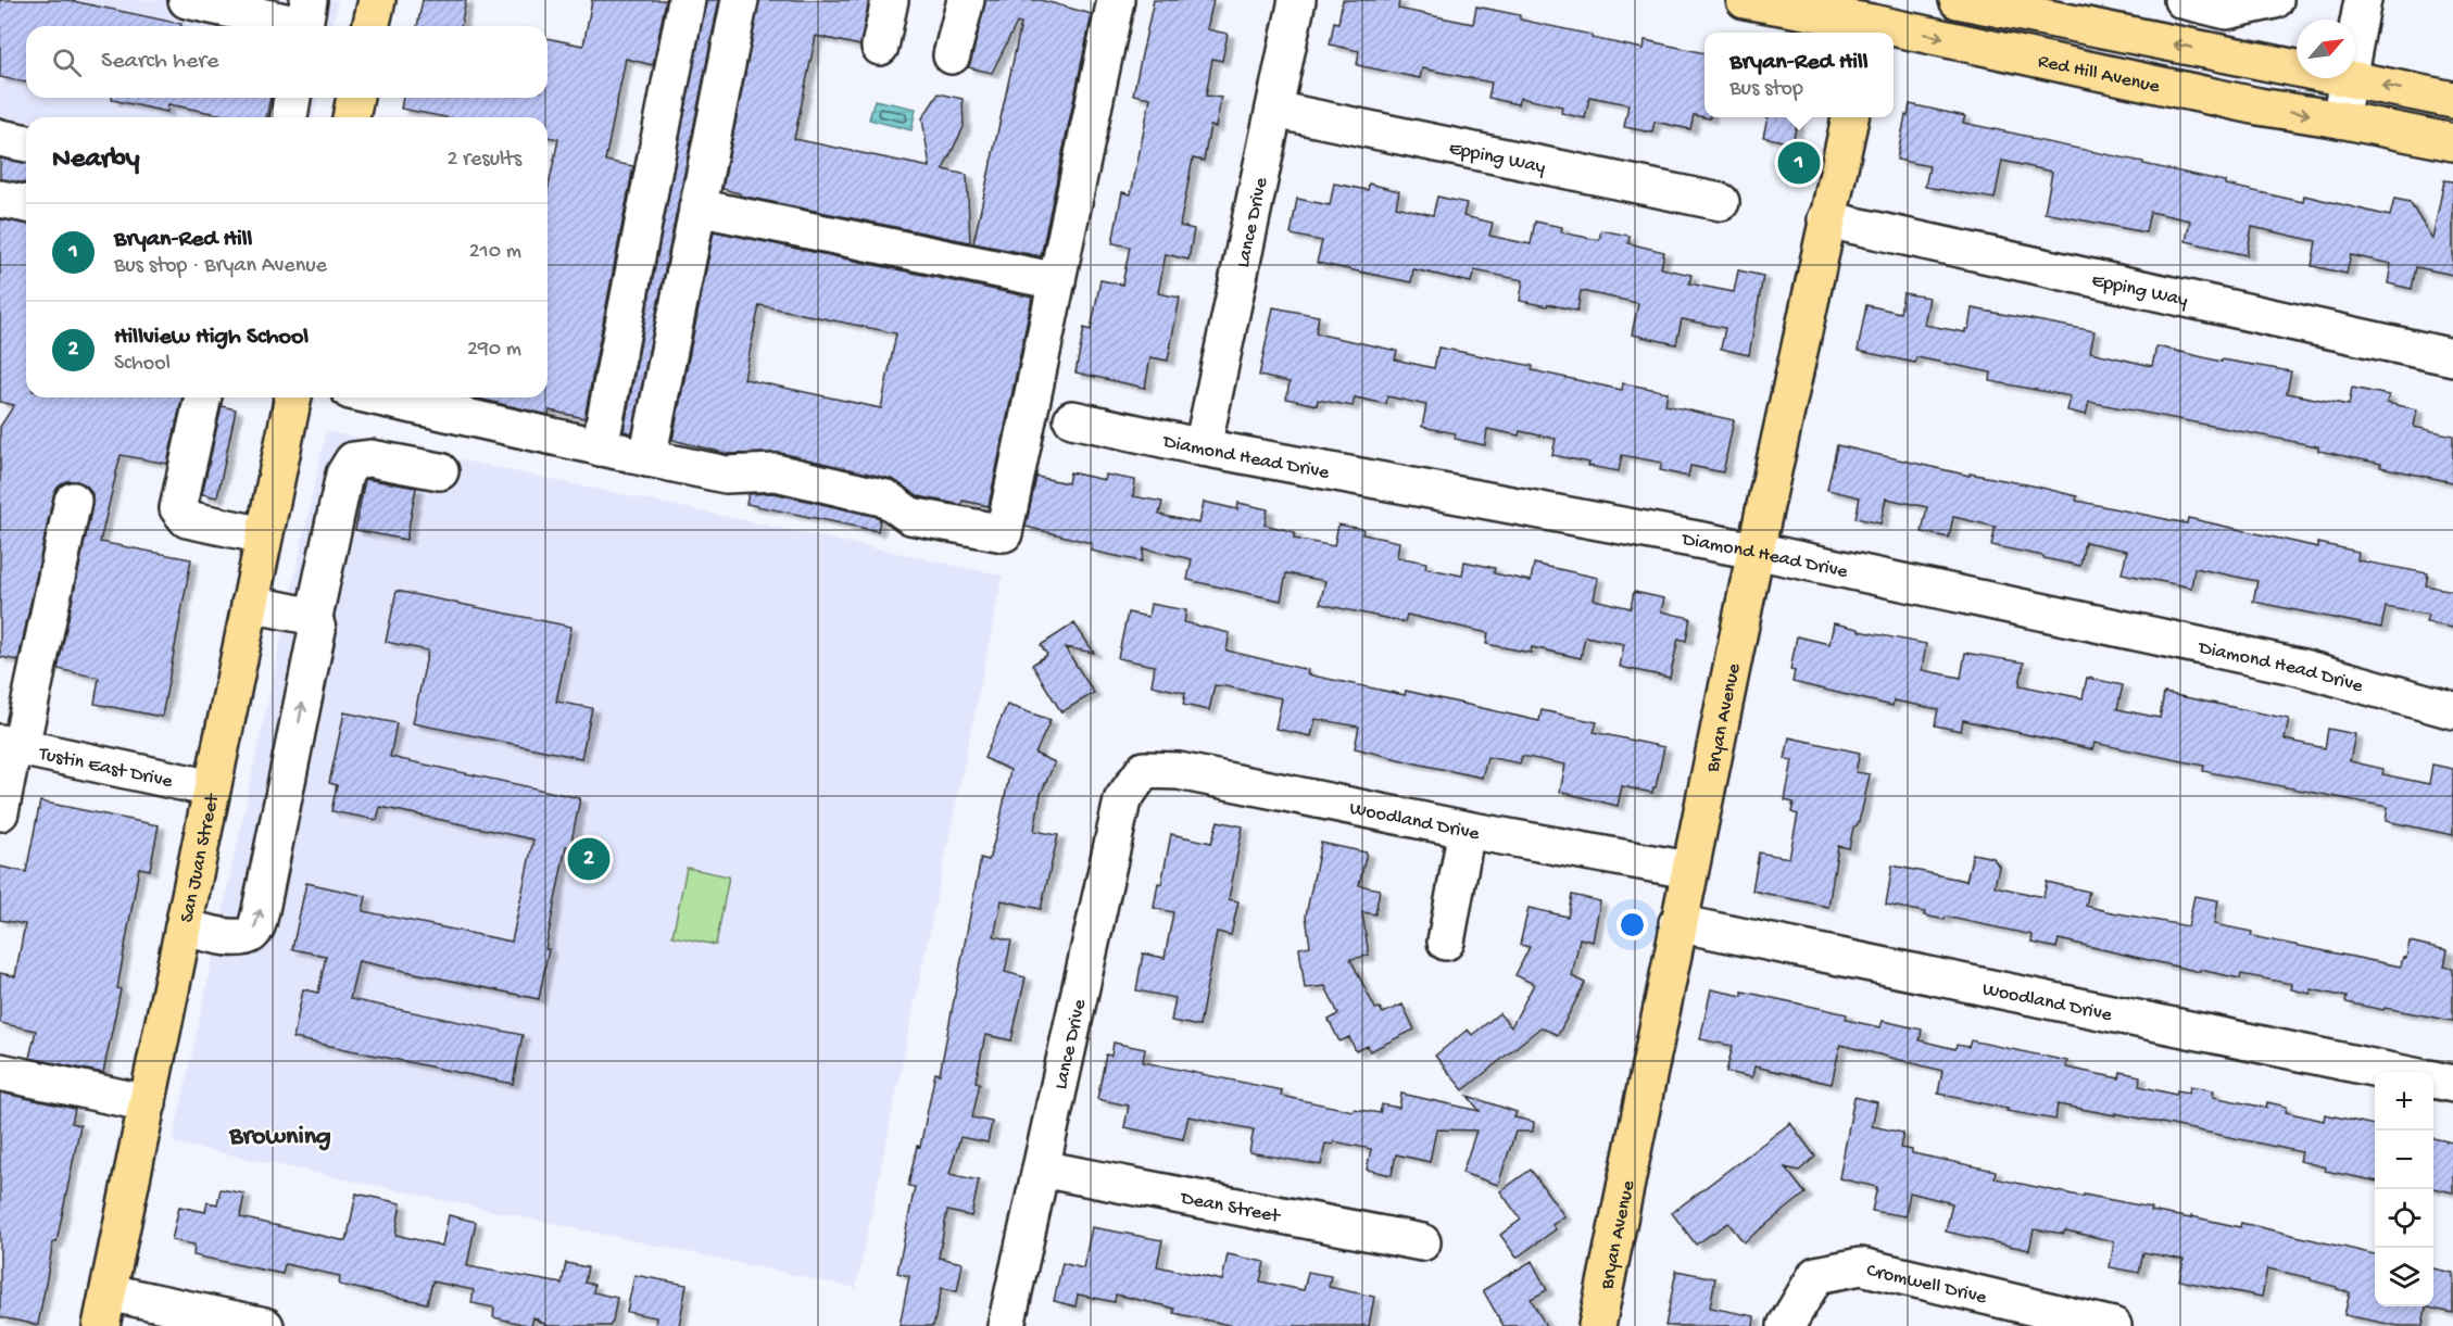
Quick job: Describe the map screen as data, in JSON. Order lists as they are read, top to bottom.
{
  "streets": {
    "main road": ["Red Hill Avenue", "Bryan Avenue", "San Juan Street"],
    "street": [
      "Epping Way",
      "Lance Drive",
      "Diamond Head Drive",
      "Tustin East Drive",
      "Woodland Drive",
      "Dean Street",
      "Cromwell Drive"
    ]
  },
  "crossings": [
    ["Epping Way", "Lance Drive"],
    ["Epping Way", "Bryan Avenue"],
    ["Lance Drive", "Diamond Head Drive"],
    ["Lance Drive", "Woodland Drive"],
    ["Lance Drive", "Dean Street"],
    ["Diamond Head Drive", "Bryan Avenue"],
    ["Bryan Avenue", "Woodland Drive"],
    ["Tustin East Drive", "San Juan Street"]
  ],
  "districts": ["Browning"],
  "north": "top right",
  "page": {
    "search": "Search here",
    "popup": ["Bryan-Red Hill", "Bus stop"],
    "heading": ["Nearby", "2 results"],
    "pins": ["1", "2"],
    "list": [
      {
        "mark": "1",
        "name": "Bryan-Red Hill",
        "note": "Bus stop · Bryan Avenue",
        "value": "210 m"
      },
      {
        "mark": "2",
        "name": "Hillview High School",
        "note": "School",
        "value": "290 m"
      }
    ],
    "map_buttons": ["+", "−"]
  }
}
